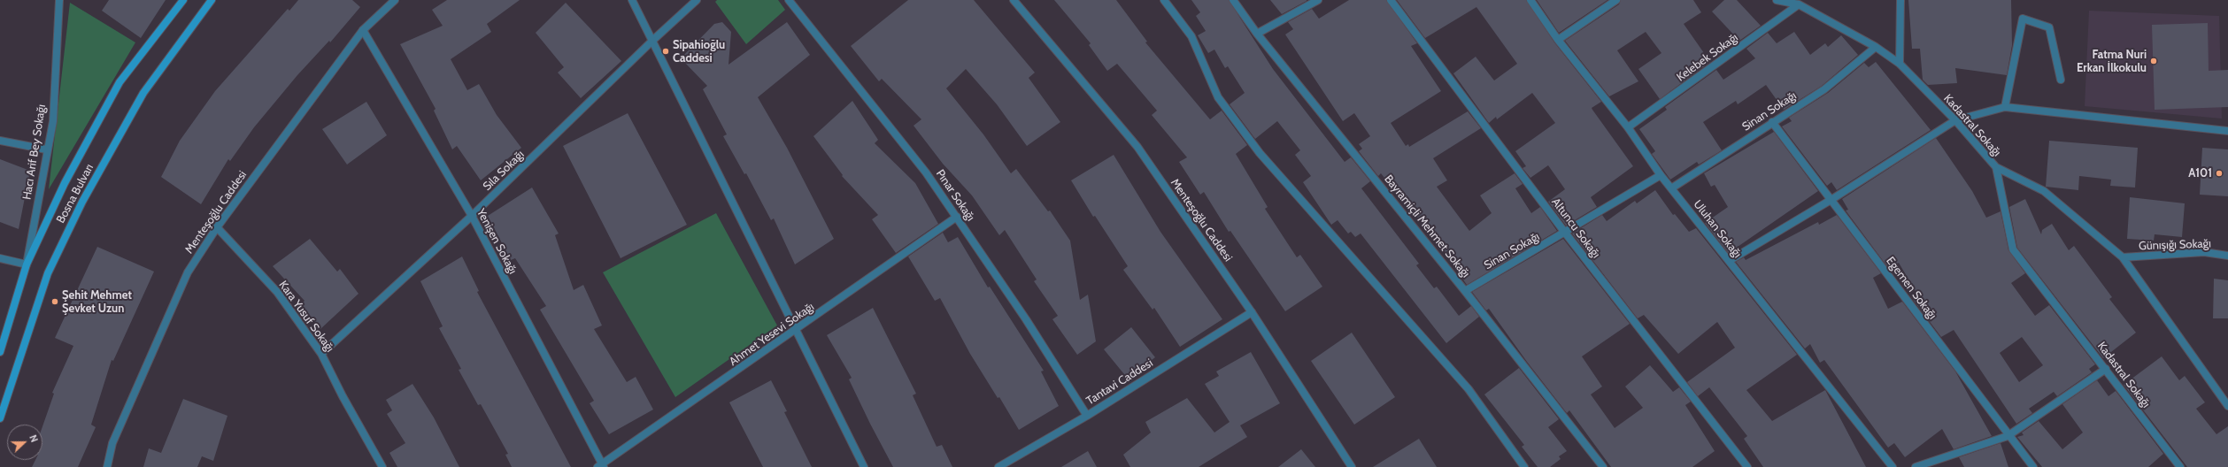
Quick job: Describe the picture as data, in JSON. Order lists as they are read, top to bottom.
{
  "streets": {
    "main road": ["Bosna Bulvarı"],
    "street": [
      "Kelebek Sokağı",
      "Sinan Sokağı",
      "Kadastral Sokağı",
      "Hacı Arif Bey Sokağı",
      "Sıla Sokağı",
      "Pınar Sokağı",
      "Menteşoğlu Caddesi",
      "Bayramiçli Mehmet Sokağı",
      "Altuncu Sokağı",
      "Uluhan Sokağı",
      "Yenişen Sokağı",
      "Günışığı Sokağı",
      "Egemen Sokağı",
      "Kara Yusuf Sokağı",
      "Ahmet Yesevi Sokağı",
      "Tantavi Caddesi"
    ]
  },
  "crossings": [
    ["Kelebek Sokağı", "Kadastral Sokağı"],
    ["Kelebek Sokağı", "Uluhan Sokağı"],
    ["Sinan Sokağı", "Kadastral Sokağı"],
    ["Sinan Sokağı", "Bayramiçli Mehmet Sokağı"],
    ["Sinan Sokağı", "Altuncu Sokağı"],
    ["Sinan Sokağı", "Uluhan Sokağı"],
    ["Sinan Sokağı", "Egemen Sokağı"],
    ["Hacı Arif Bey Sokağı", "Bosna Bulvarı"],
    ["Sıla Sokağı", "Yenişen Sokağı"],
    ["Sıla Sokağı", "Kara Yusuf Sokağı"],
    ["Pınar Sokağı", "Ahmet Yesevi Sokağı"],
    ["Pınar Sokağı", "Tantavi Caddesi"],
    ["Menteşoğlu Caddesi", "Yenişen Sokağı"],
    ["Menteşoğlu Caddesi", "Kara Yusuf Sokağı"],
    ["Menteşoğlu Caddesi", "Tantavi Caddesi"],
    ["Yenişen Sokağı", "Ahmet Yesevi Sokağı"]
  ],
  "places": [
    "Sipahioğlu Caddesi",
    "Fatma Nuri Erkan İlkokulu",
    "A101",
    "Şehit Mehmet Şevket Uzun"
  ],
  "north": "right"
}
